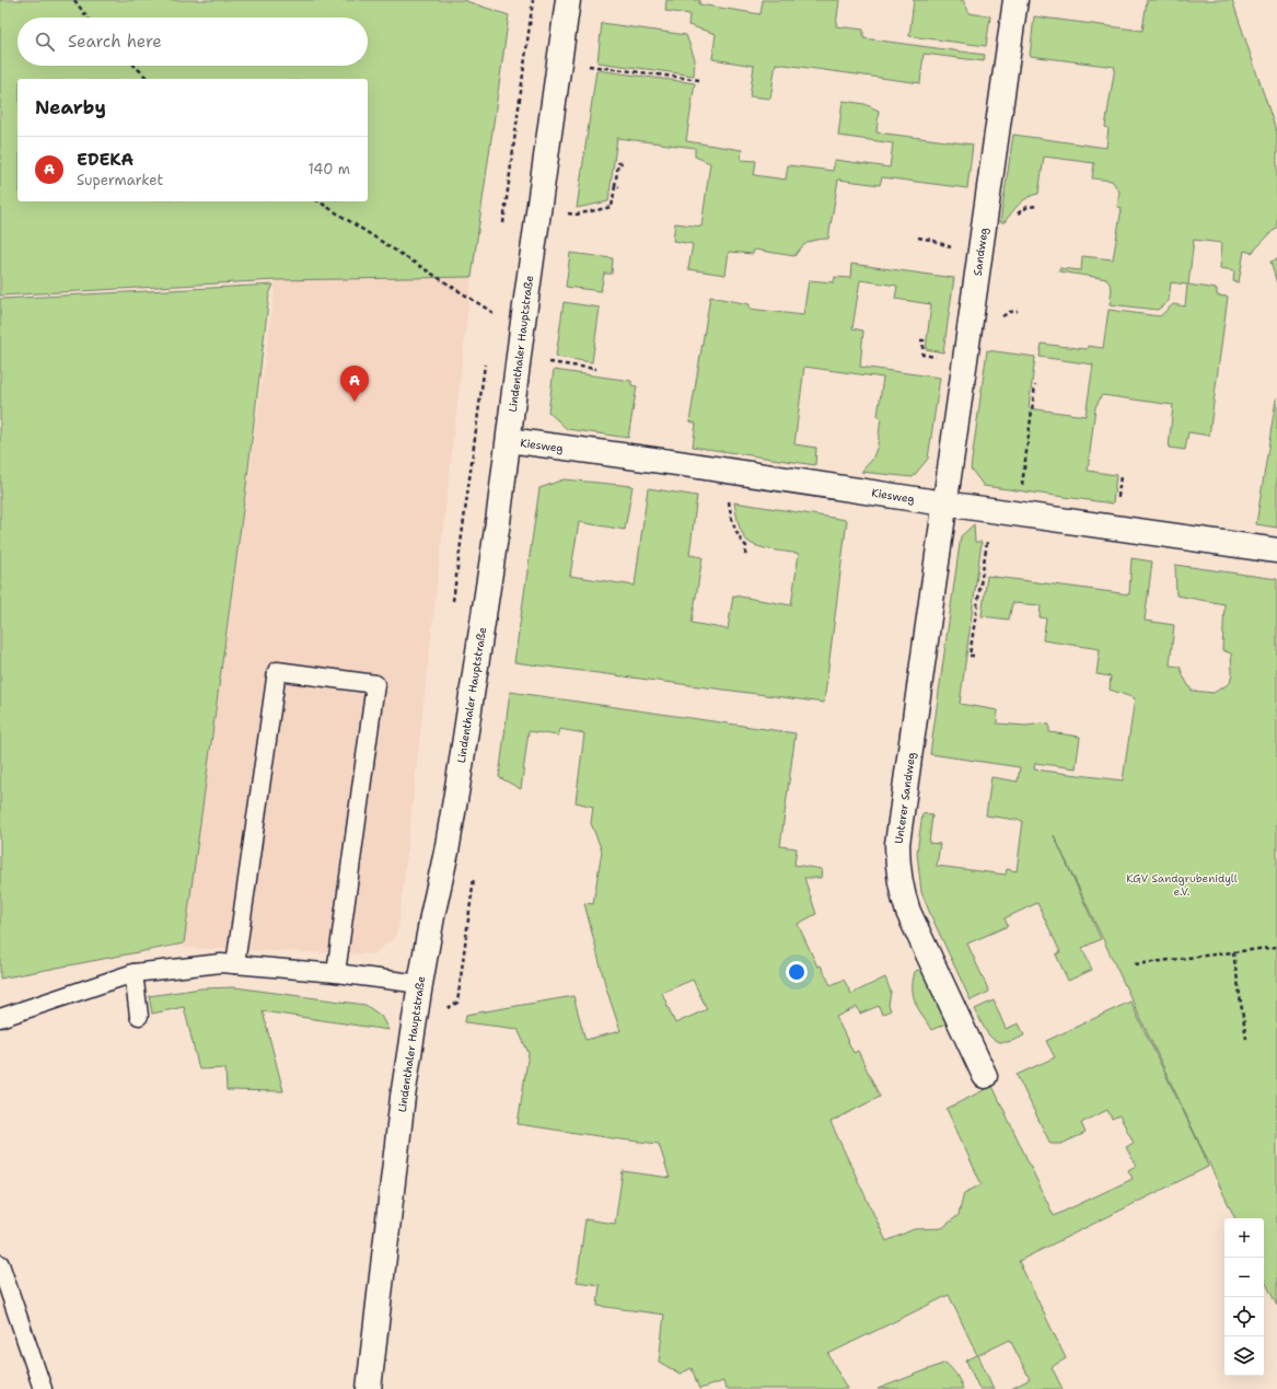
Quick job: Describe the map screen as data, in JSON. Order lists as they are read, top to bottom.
{
  "streets": {
    "street": [
      "Sandweg",
      "Lindenthaler Hauptstraße",
      "Kiesweg",
      "Unterer Sandweg"
    ]
  },
  "crossings": [
    ["Sandweg", "Kiesweg"],
    ["Sandweg", "Unterer Sandweg"],
    ["Lindenthaler Hauptstraße", "Kiesweg"],
    ["Kiesweg", "Unterer Sandweg"]
  ],
  "parks": ["KGV Sandgrubenidyll e.V."],
  "page": {
    "search": "Search here",
    "heading": "Nearby",
    "list": [
      {
        "mark": "A",
        "name": "EDEKA",
        "note": "Supermarket",
        "value": "140 m"
      }
    ],
    "pins": "A",
    "map_buttons": ["+", "−"]
  }
}
